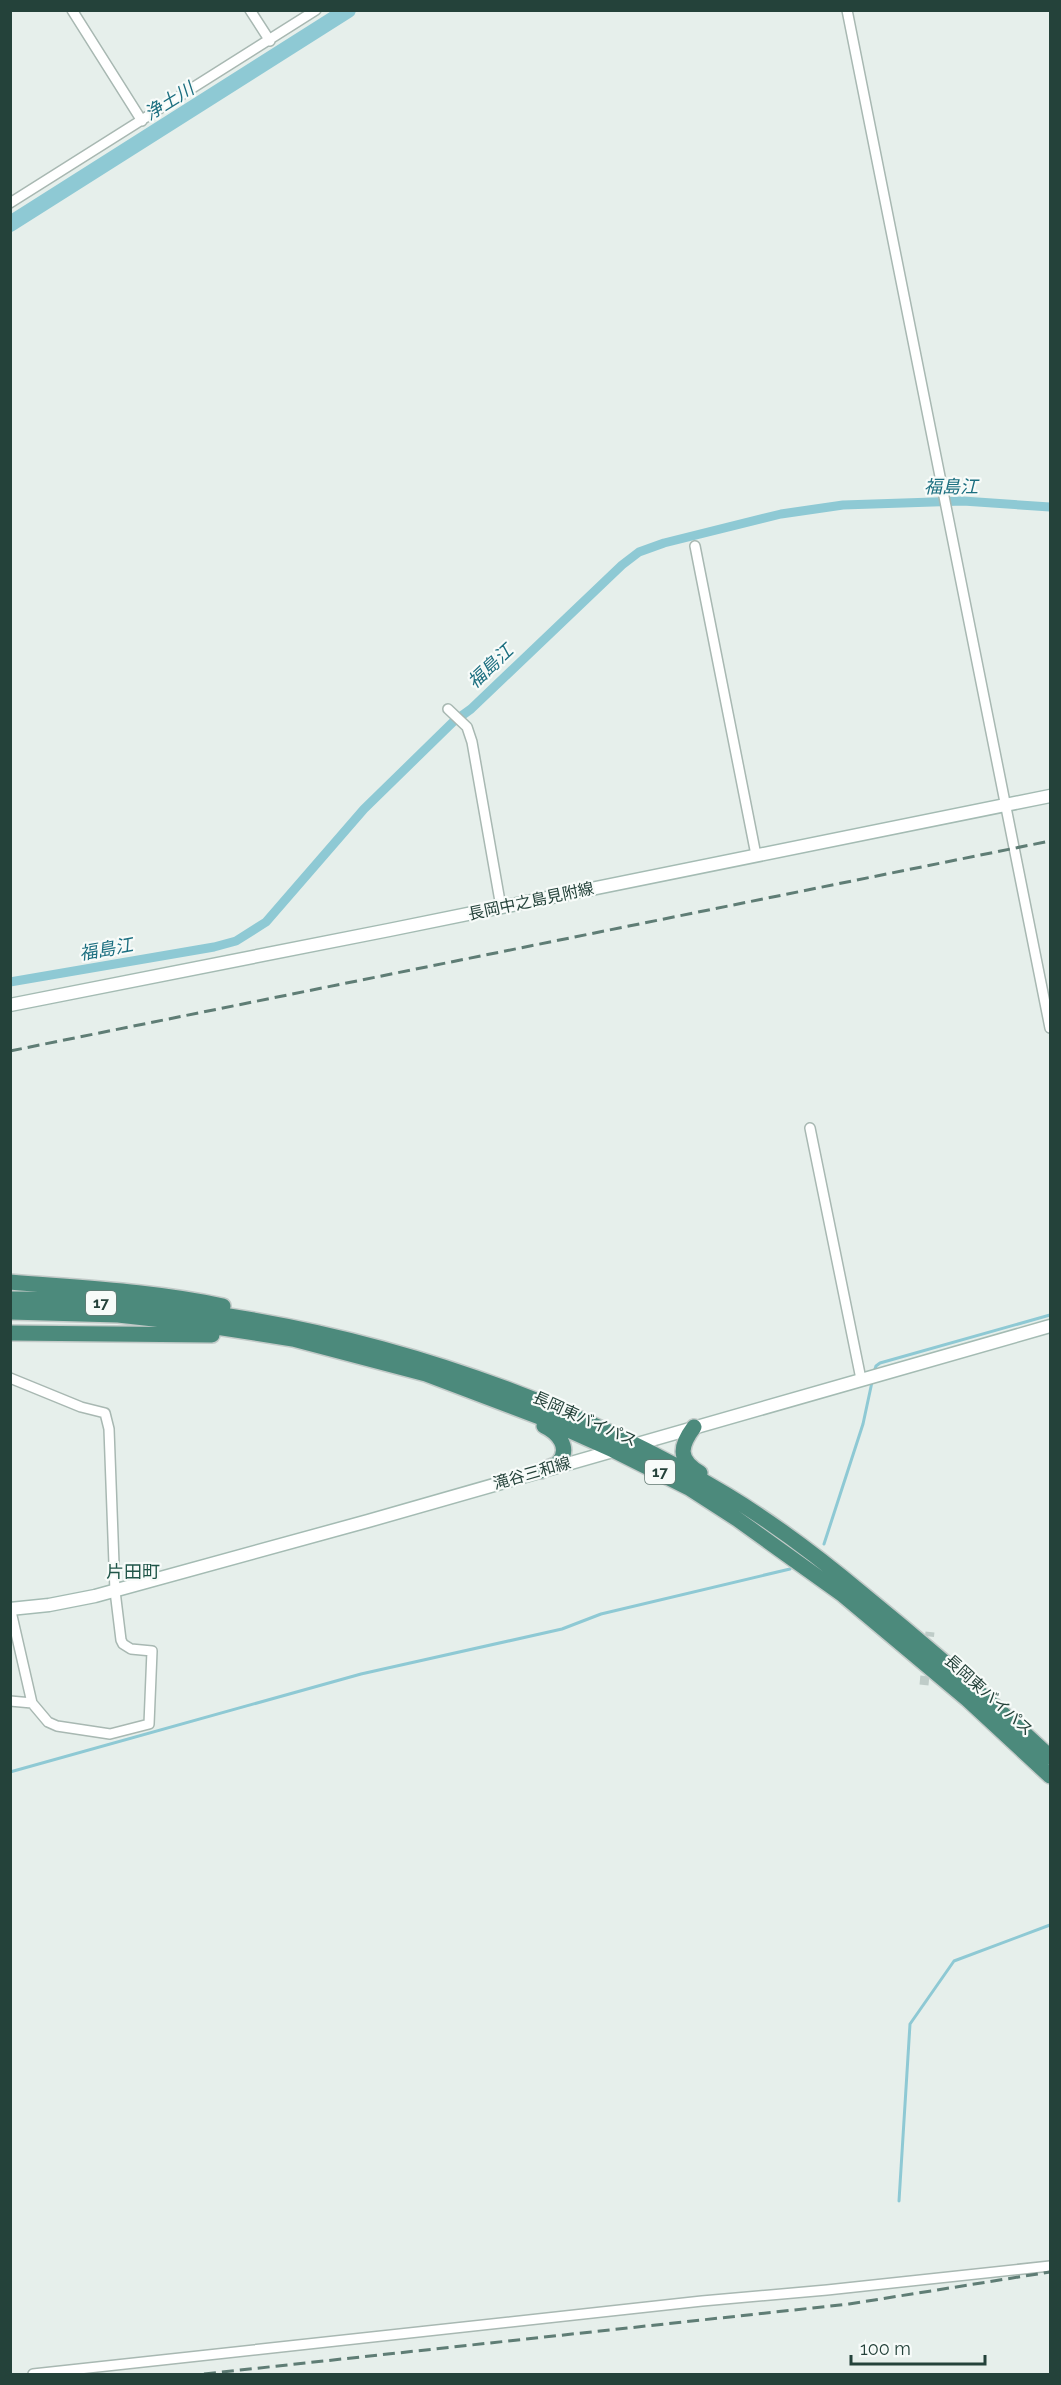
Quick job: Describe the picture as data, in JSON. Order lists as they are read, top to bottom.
{
  "streets": {
    "highway": ["17", "長岡東バイパス"],
    "main road": ["長岡中之島見附線", "滝谷三和線"]
  },
  "crossings": [
    ["17", "長岡東バイパス"],
    ["長岡東バイパス", "滝谷三和線"]
  ],
  "districts": ["片田町"],
  "water": ["浄土川", "福島江"],
  "scale_bar": "100 m"
}
